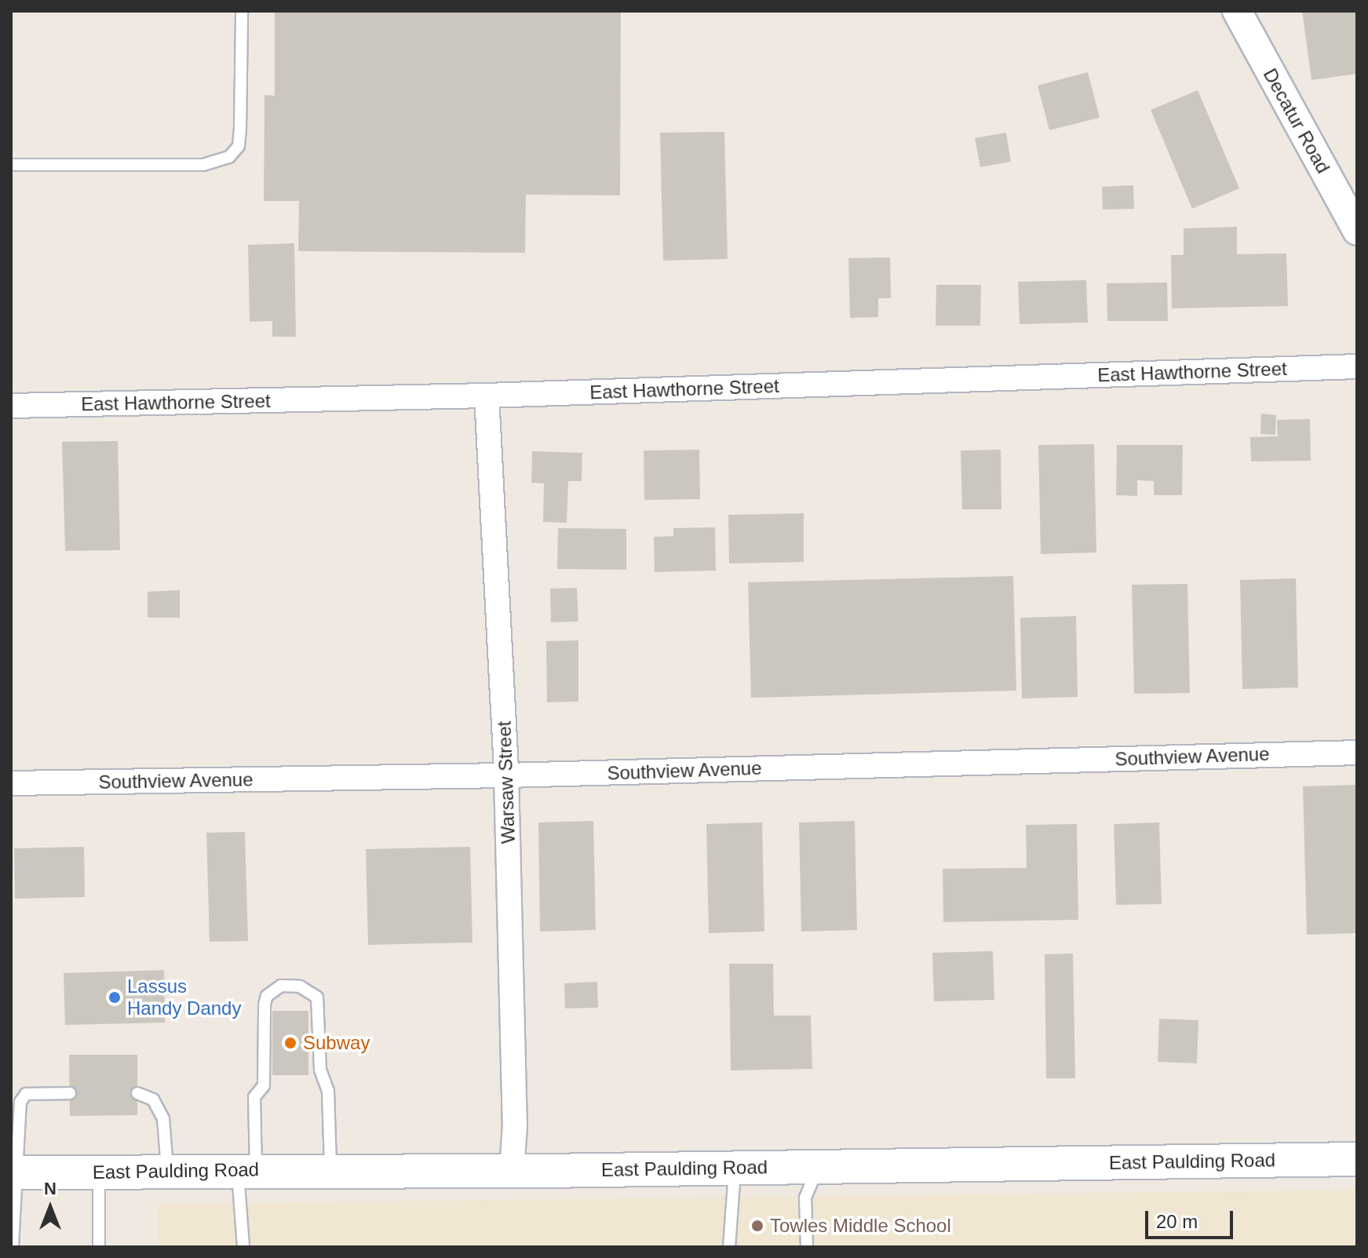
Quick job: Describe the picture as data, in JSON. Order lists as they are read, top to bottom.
{
  "streets": {
    "main road": ["East Paulding Road"],
    "street": [
      "Decatur Road",
      "East Hawthorne Street",
      "Southview Avenue",
      "Warsaw Street"
    ]
  },
  "crossings": [
    ["East Hawthorne Street", "Warsaw Street"],
    ["Southview Avenue", "Warsaw Street"],
    ["Warsaw Street", "East Paulding Road"]
  ],
  "places": ["Lassus Handy Dandy", "Subway", "Towles Middle School"],
  "scale_bar": "20 m",
  "north": "top"
}
